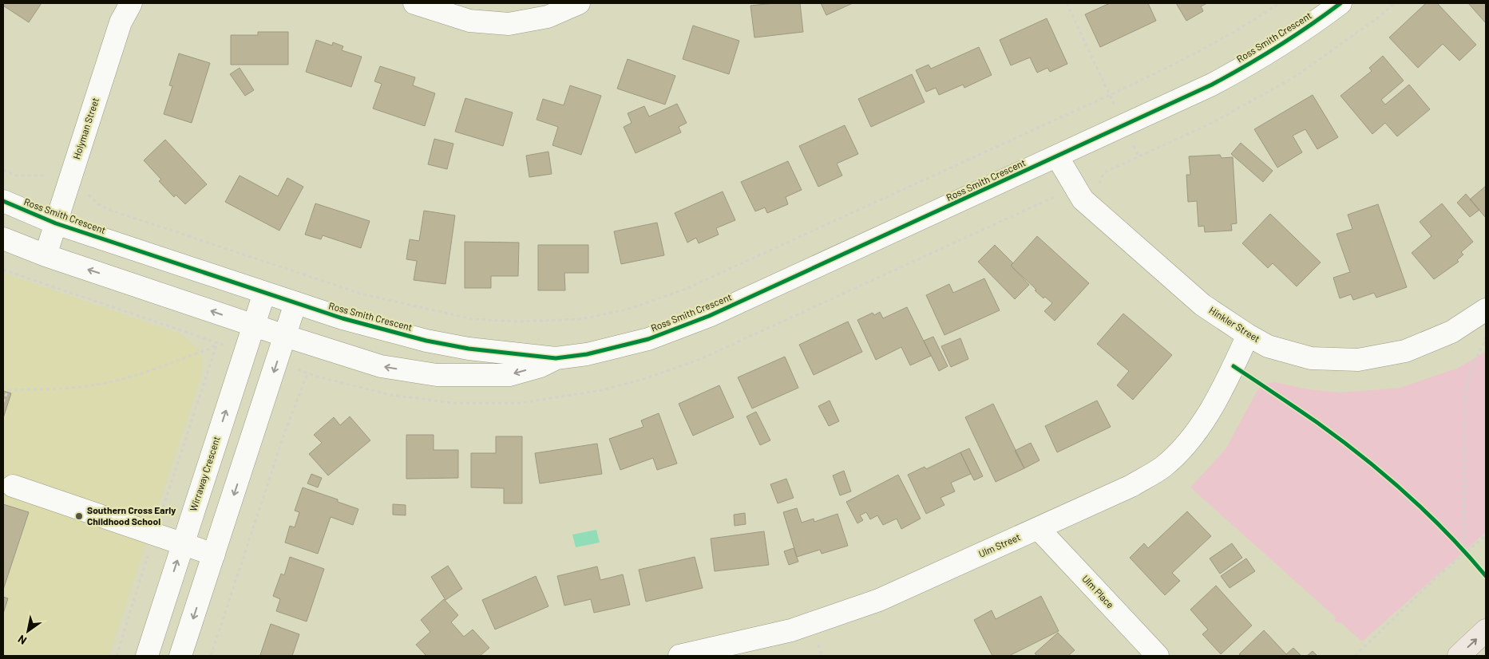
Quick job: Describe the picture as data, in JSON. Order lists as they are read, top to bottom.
{
  "streets": {
    "street": [
      "Ross Smith Crescent",
      "Holyman Street",
      "Hinkler Street",
      "Wirraway Crescent",
      "Ulm Street",
      "Ulm Place"
    ]
  },
  "crossings": [
    ["Ross Smith Crescent", "Holyman Street"],
    ["Ross Smith Crescent", "Hinkler Street"],
    ["Ross Smith Crescent", "Wirraway Crescent"],
    ["Hinkler Street", "Ulm Street"],
    ["Ulm Street", "Ulm Place"]
  ],
  "places": ["Southern Cross Early Childhood School"],
  "north": "bottom left"
}
